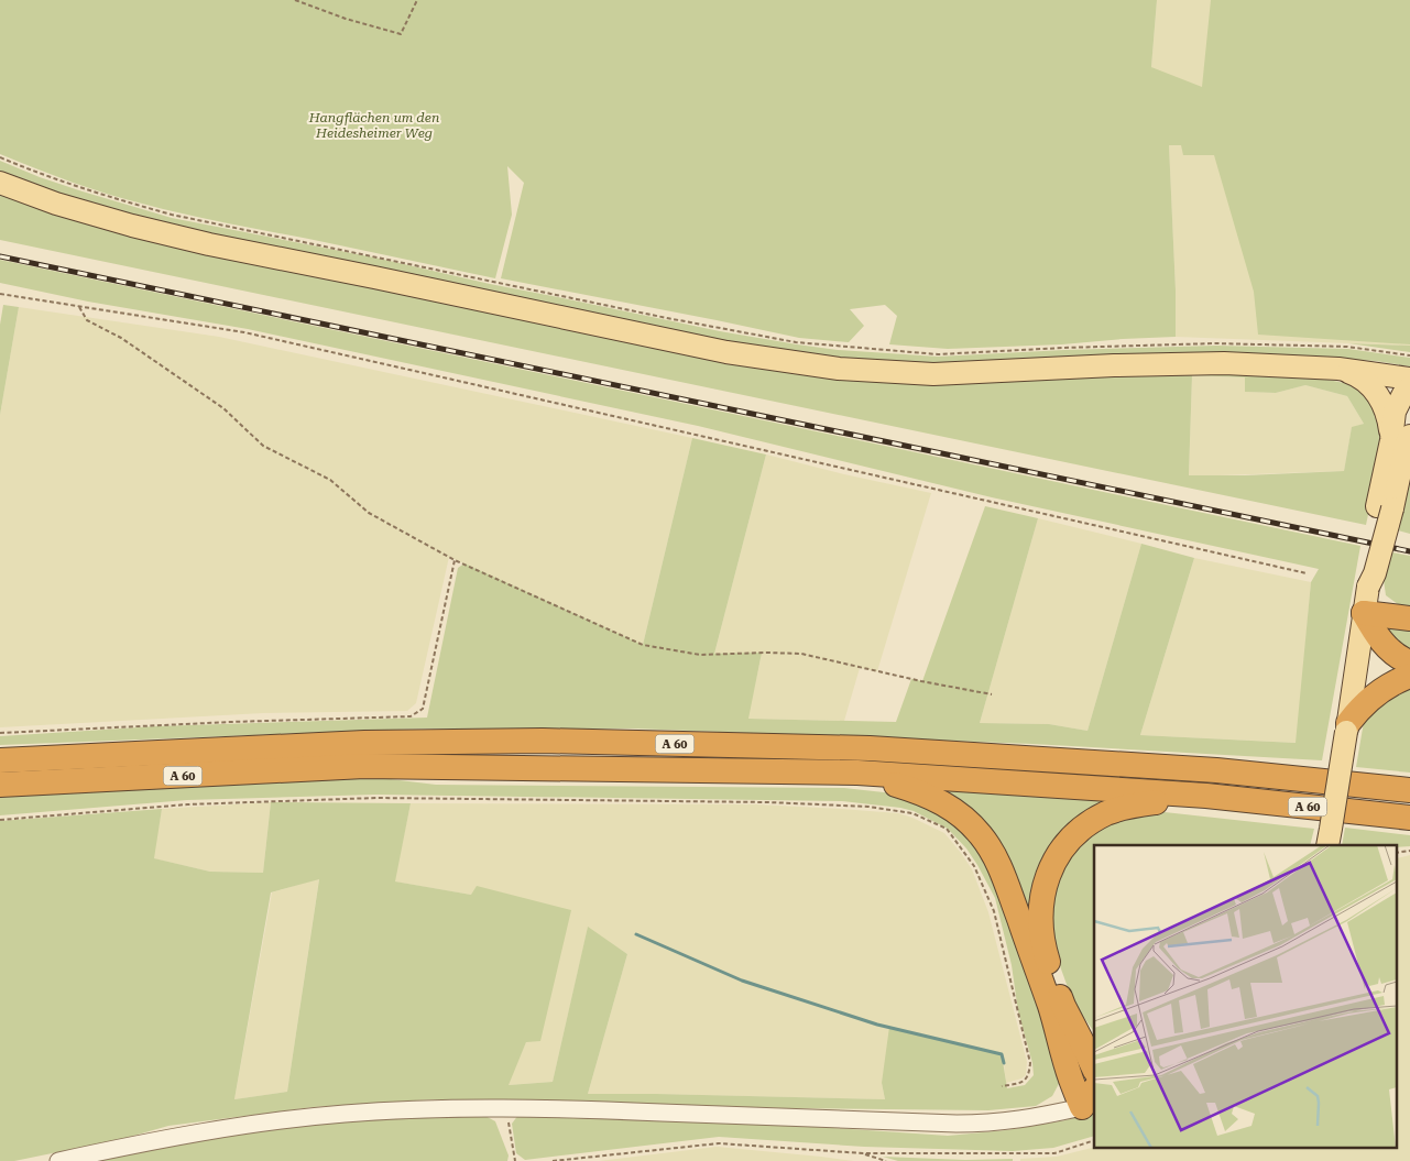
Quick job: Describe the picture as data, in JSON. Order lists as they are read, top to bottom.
{
  "streets": {
    "highway": ["A 60"]
  },
  "parks": ["Hangflächen um den Heidesheimer Weg"]
}
